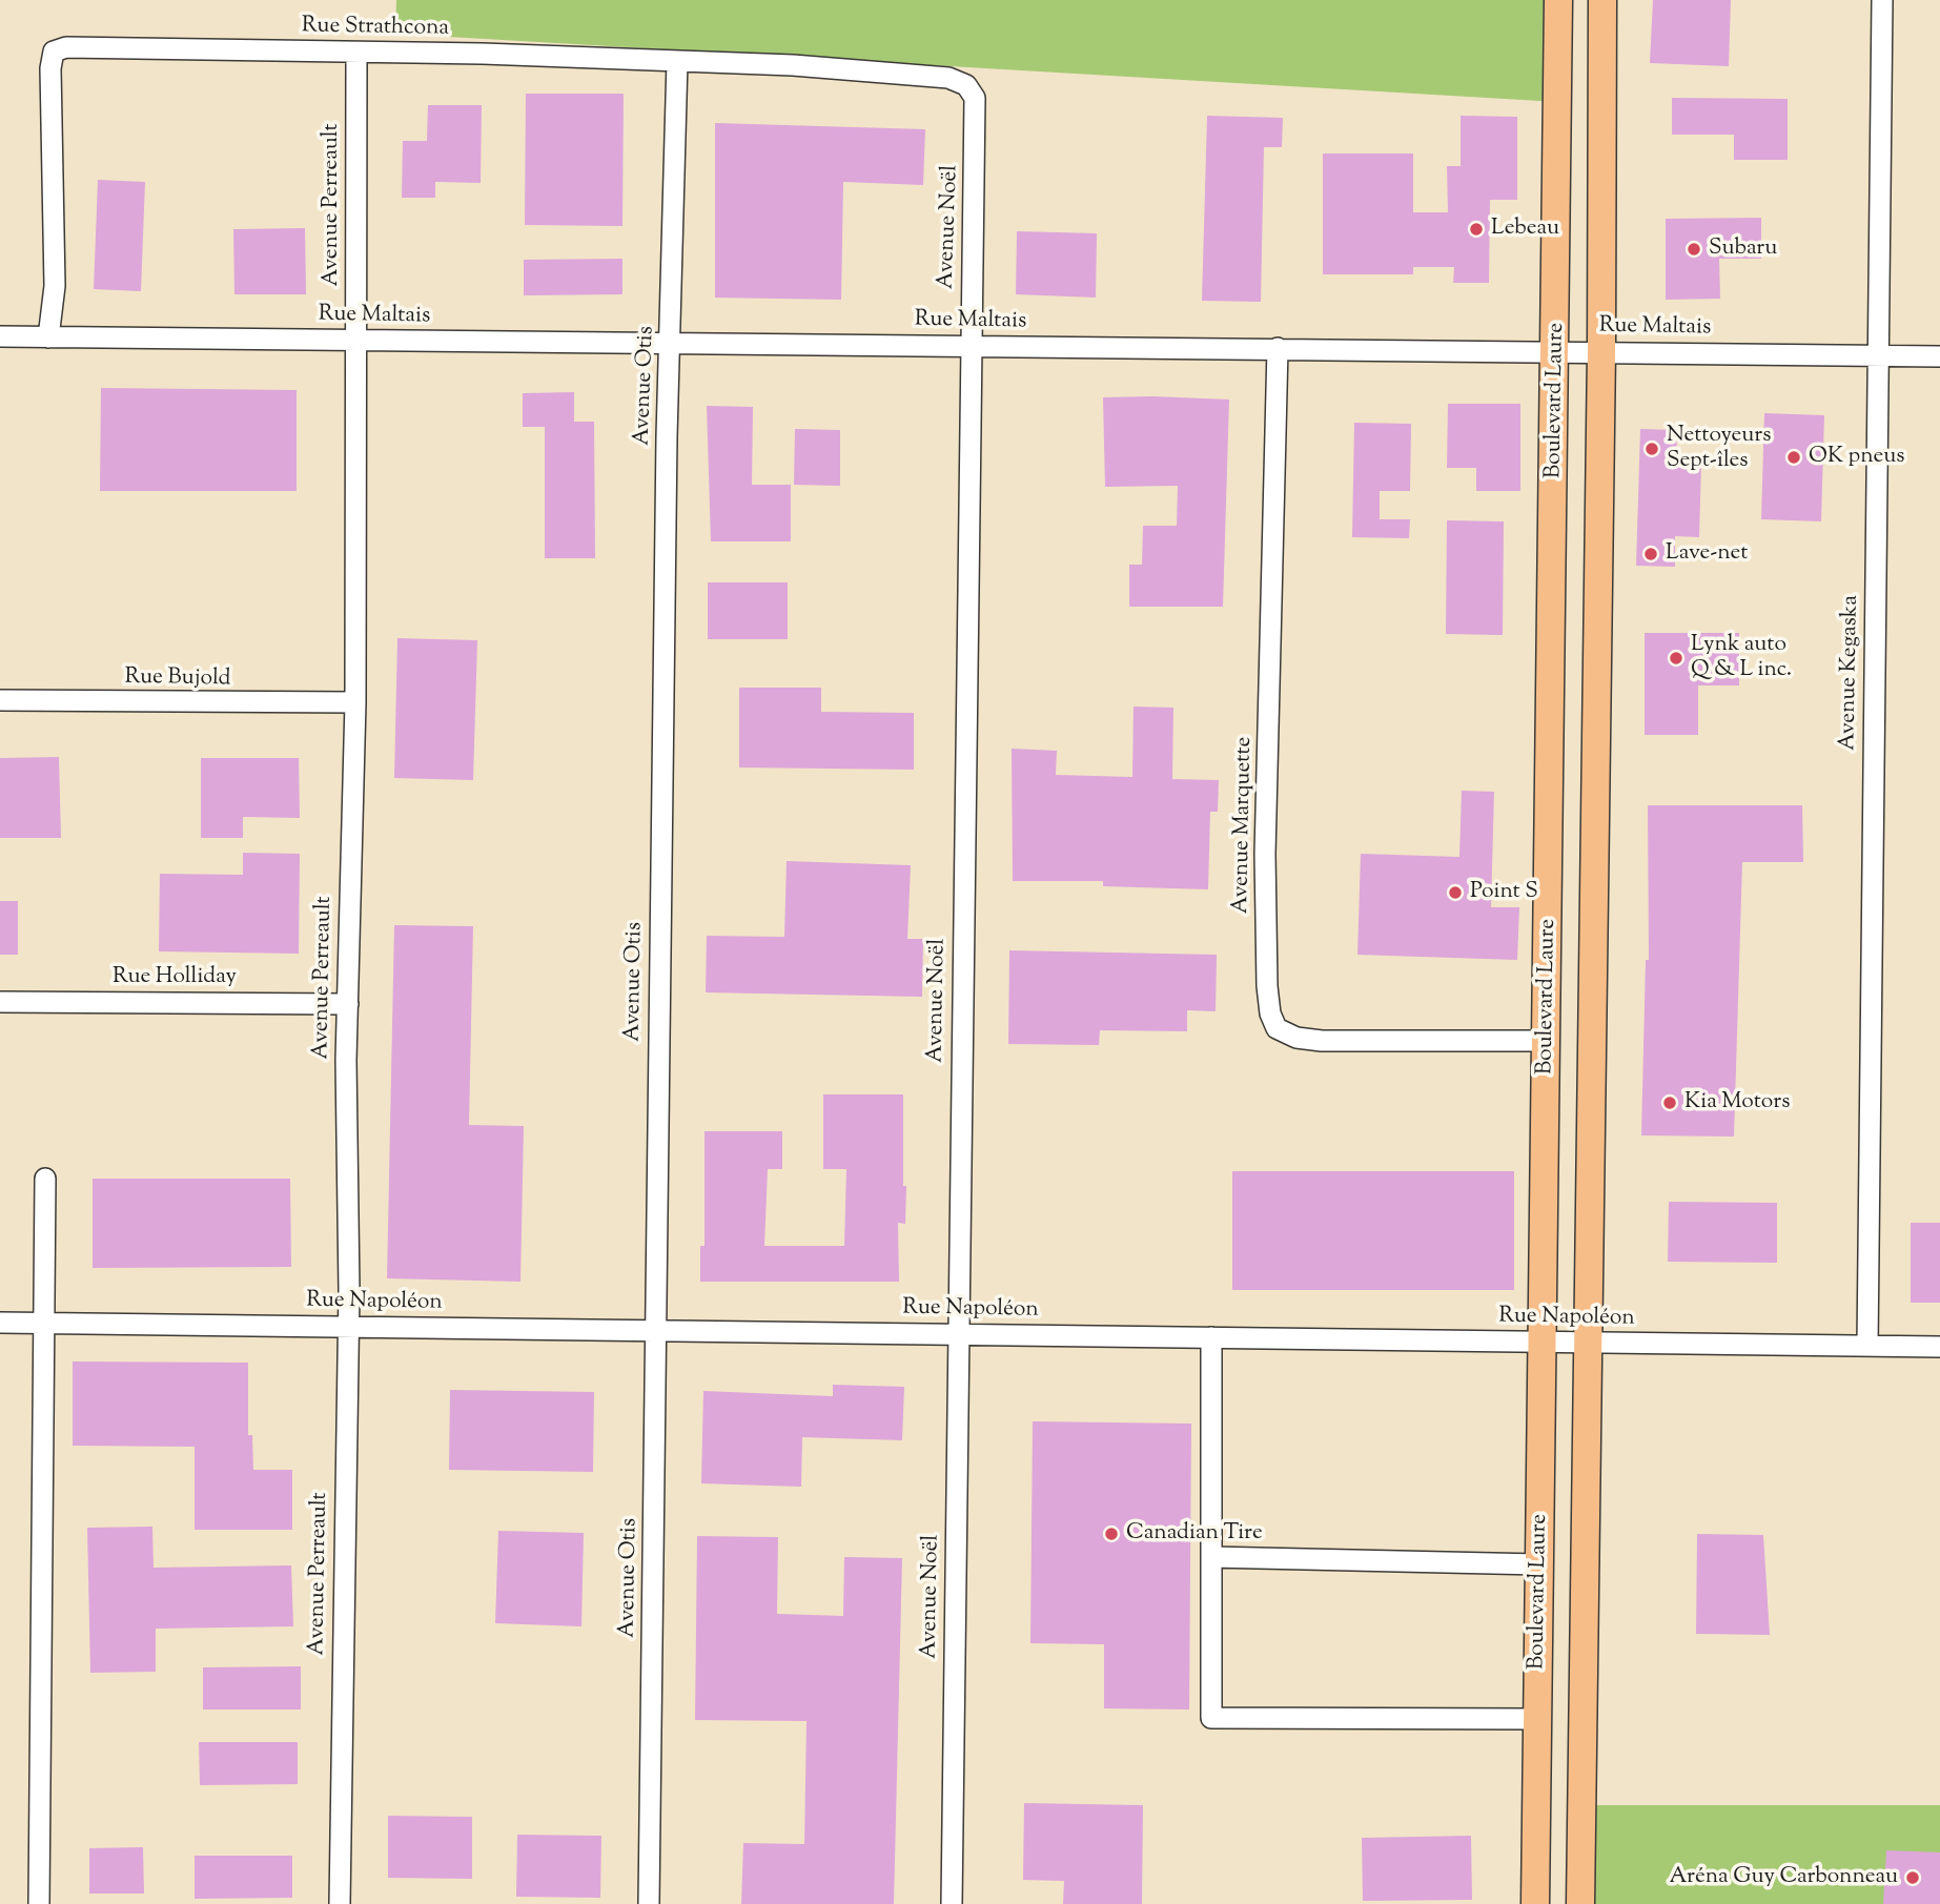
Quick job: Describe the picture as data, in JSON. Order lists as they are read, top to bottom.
{
  "streets": {
    "highway": ["Boulevard Laure"],
    "street": [
      "Rue Strathcona",
      "Avenue Perreault",
      "Avenue Noël",
      "Rue Maltais",
      "Avenue Otis",
      "Avenue Kegaska",
      "Rue Bujold",
      "Avenue Marquette",
      "Rue Holliday",
      "Rue Napoléon"
    ]
  },
  "crossings": [
    ["Rue Strathcona", "Avenue Perreault"],
    ["Rue Strathcona", "Avenue Noël"],
    ["Rue Strathcona", "Rue Maltais"],
    ["Rue Strathcona", "Avenue Otis"],
    ["Avenue Perreault", "Rue Maltais"],
    ["Avenue Perreault", "Rue Bujold"],
    ["Avenue Perreault", "Rue Holliday"],
    ["Avenue Perreault", "Rue Napoléon"],
    ["Avenue Noël", "Rue Maltais"],
    ["Avenue Noël", "Rue Napoléon"],
    ["Rue Maltais", "Avenue Otis"],
    ["Rue Maltais", "Boulevard Laure"],
    ["Rue Maltais", "Avenue Kegaska"],
    ["Rue Maltais", "Avenue Marquette"],
    ["Avenue Otis", "Rue Napoléon"],
    ["Boulevard Laure", "Avenue Marquette"],
    ["Boulevard Laure", "Rue Napoléon"],
    ["Avenue Kegaska", "Rue Napoléon"]
  ],
  "places": [
    "Lebeau",
    "Subaru",
    "Nettoyeurs Sept-îles",
    "OK pneus",
    "Lave-net",
    "Lynk auto Q & L inc.",
    "Point S",
    "Kia Motors",
    "Canadian Tire",
    "Aréna Guy Carbonneau"
  ]
}
